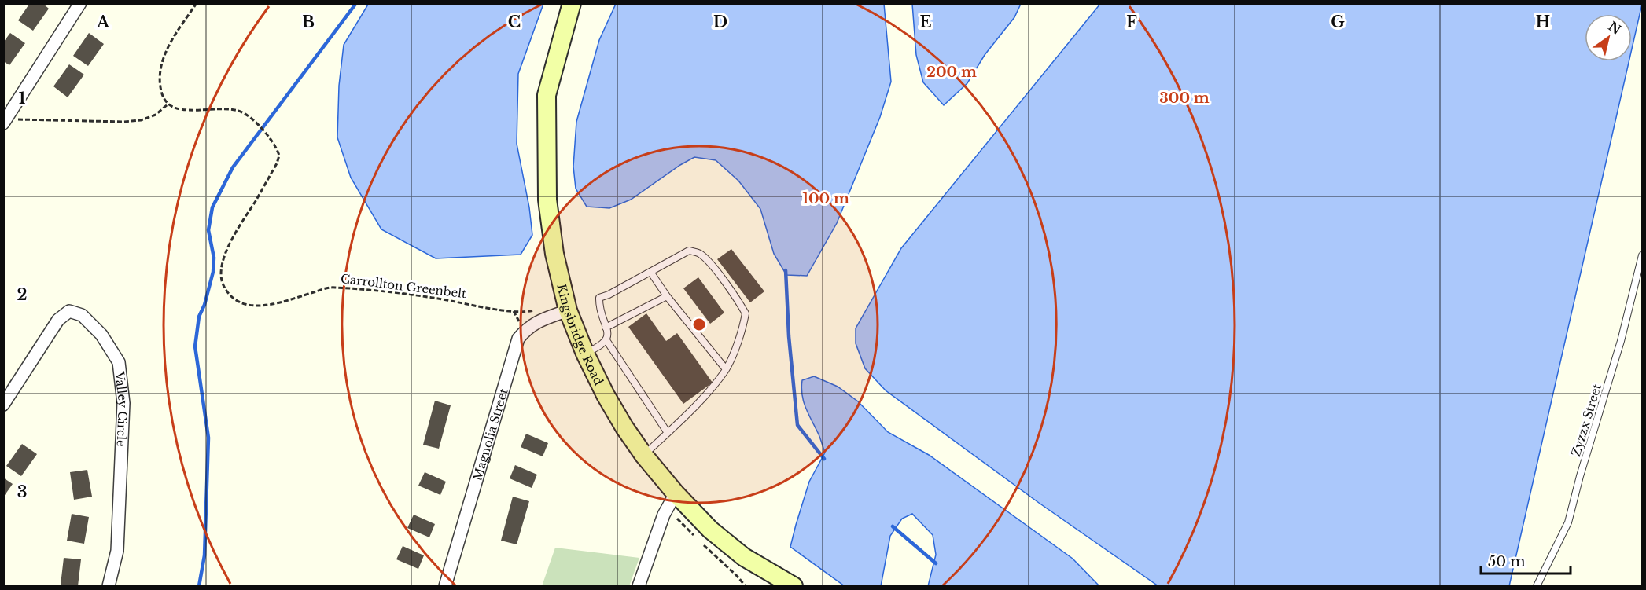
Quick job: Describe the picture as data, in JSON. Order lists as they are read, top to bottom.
{
  "streets": {
    "street": ["Kingsbridge Road", "Valley Circle", "Magnolia Street"],
    "lane": ["Zyzzx Street"],
    "path": ["Carrollton Greenbelt"]
  },
  "crossings": [
    ["Kingsbridge Road", "Magnolia Street"]
  ],
  "scale_bar": "50 m",
  "north": "top right",
  "grid": {
    "columns": [
      "A",
      "B",
      "C",
      "D",
      "E",
      "F",
      "G",
      "H"
    ],
    "rows": ["1", "2", "3"]
  },
  "rings": ["200 m", "300 m", "100 m"]
}
